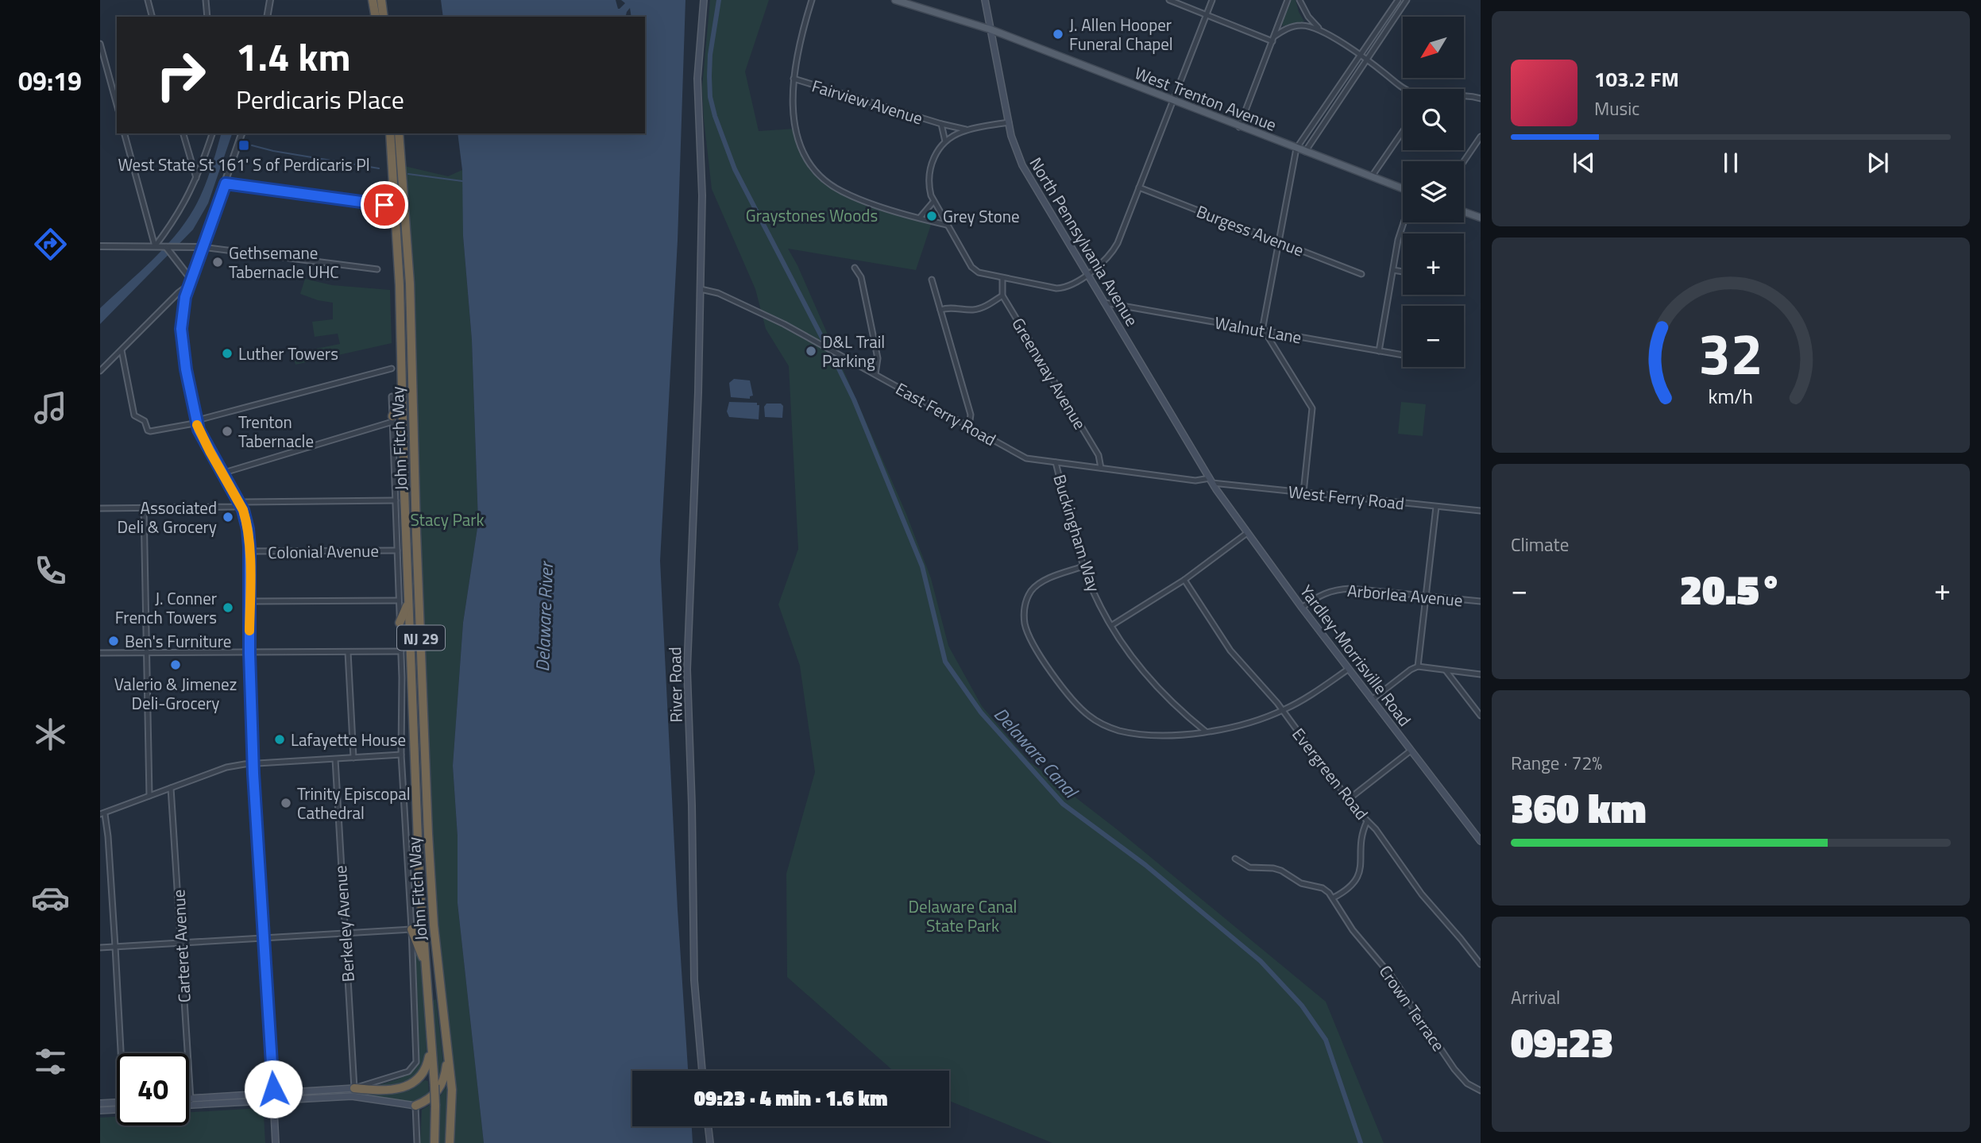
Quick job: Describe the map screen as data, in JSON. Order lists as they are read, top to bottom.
{
  "streets": {
    "highway": ["John Fitch Way", "NJ 29"],
    "main road": [
      "West Trenton Avenue",
      "North Pennsylvania Avenue",
      "Yardley-Morrisville Road",
      "River Road"
    ],
    "street": [
      "Fairview Avenue",
      "Burgess Avenue",
      "Walnut Lane",
      "Greenway Avenue",
      "East Ferry Road",
      "West Ferry Road",
      "Buckingham Way",
      "Colonial Avenue",
      "Arborlea Avenue",
      "Evergreen Road",
      "Berkeley Avenue",
      "Carteret Avenue",
      "Crown Terrace"
    ]
  },
  "crossings": [
    ["West Trenton Avenue", "North Pennsylvania Avenue"],
    ["North Pennsylvania Avenue", "Walnut Lane"],
    ["North Pennsylvania Avenue", "East Ferry Road"],
    ["North Pennsylvania Avenue", "West Ferry Road"],
    ["North Pennsylvania Avenue", "Yardley-Morrisville Road"],
    ["Greenway Avenue", "East Ferry Road"],
    ["East Ferry Road", "West Ferry Road"],
    ["East Ferry Road", "Buckingham Way"],
    ["East Ferry Road", "Yardley-Morrisville Road"],
    ["East Ferry Road", "River Road"],
    ["West Ferry Road", "Yardley-Morrisville Road"],
    ["Arborlea Avenue", "Yardley-Morrisville Road"]
  ],
  "water": ["Delaware River", "Delaware Canal"],
  "parks": ["Graystones Woods", "Stacy Park", "Delaware Canal State Park"],
  "places": {
    "other": [
      "J. Allen Hooper Funeral Chapel",
      "Grey Stone",
      "Gethsemane Tabernacle UHC",
      "D&L Trail Parking",
      "Luther Towers",
      "Trenton Tabernacle",
      "Associated Deli & Grocery",
      "J. Conner French Towers",
      "Ben's Furniture",
      "Valerio & Jimenez Deli-Grocery",
      "Lafayette House",
      "Trinity Episcopal Cathedral"
    ],
    "transit": ["West State St 161' S of Perdicaris Pl"]
  },
  "north": "bottom left",
  "page": {
    "tabs": "09:19",
    "map_buttons": ["+", "−"],
    "turn": ["1.4 km", "Perdicaris Place"],
    "song": ["103.2 FM", "Music"],
    "tile": [
      "Climate",
      ["Range · 72%", "360 km"],
      ["Arrival", "09:23"]
    ],
    "heat": ["−", "20.5°", "+"],
    "limit": "40",
    "trip": "09:23 · 4 min · 1.6 km",
    "gauge": ["32", "km/h"]
  }
}
